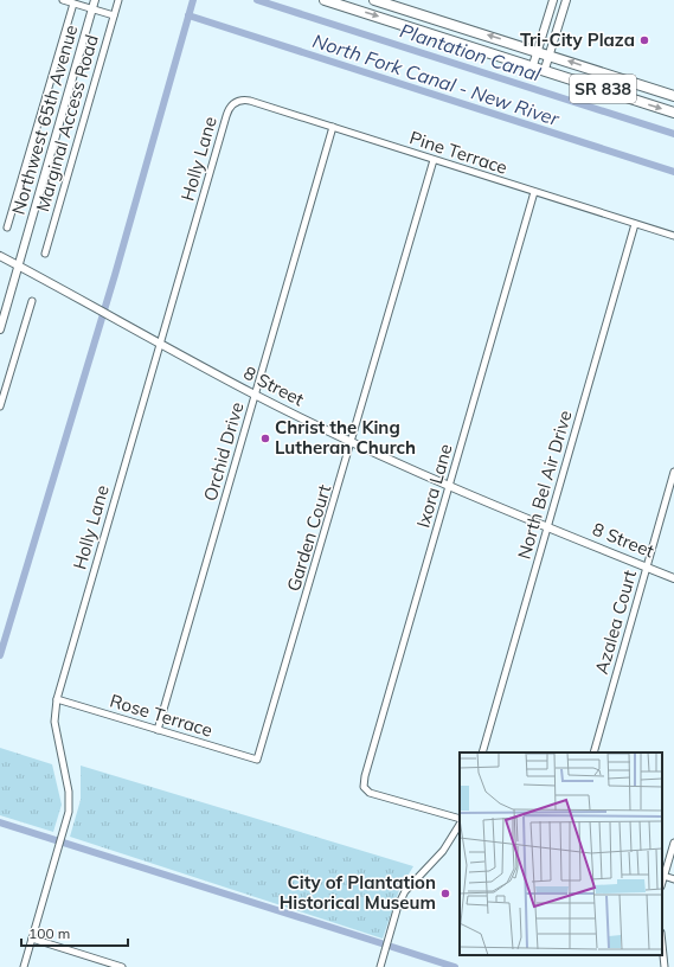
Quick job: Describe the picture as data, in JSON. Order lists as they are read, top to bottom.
{
  "streets": {
    "highway": ["SR 838"],
    "street": [
      "Northwest 65th Avenue",
      "Marginal Access Road",
      "Pine Terrace",
      "Holly Lane",
      "8 Street",
      "Orchid Drive",
      "North Bel Air Drive",
      "Ixora Lane",
      "Garden Court",
      "Azalea Court",
      "Rose Terrace"
    ]
  },
  "crossings": [
    ["Northwest 65th Avenue", "8 Street"],
    ["Pine Terrace", "Holly Lane"],
    ["Pine Terrace", "Orchid Drive"],
    ["Pine Terrace", "North Bel Air Drive"],
    ["Pine Terrace", "Ixora Lane"],
    ["Pine Terrace", "Garden Court"],
    ["Holly Lane", "8 Street"],
    ["Holly Lane", "Rose Terrace"],
    ["8 Street", "Orchid Drive"],
    ["8 Street", "North Bel Air Drive"],
    ["8 Street", "Ixora Lane"],
    ["8 Street", "Garden Court"],
    ["8 Street", "Azalea Court"],
    ["Orchid Drive", "Rose Terrace"],
    ["Garden Court", "Rose Terrace"]
  ],
  "water": ["Plantation Canal", "North Fork Canal - New River"],
  "places": ["Tri-City Plaza", "Christ the King Lutheran Church", "City of Plantation Historical Museum"],
  "scale_bar": "100 m"
}
